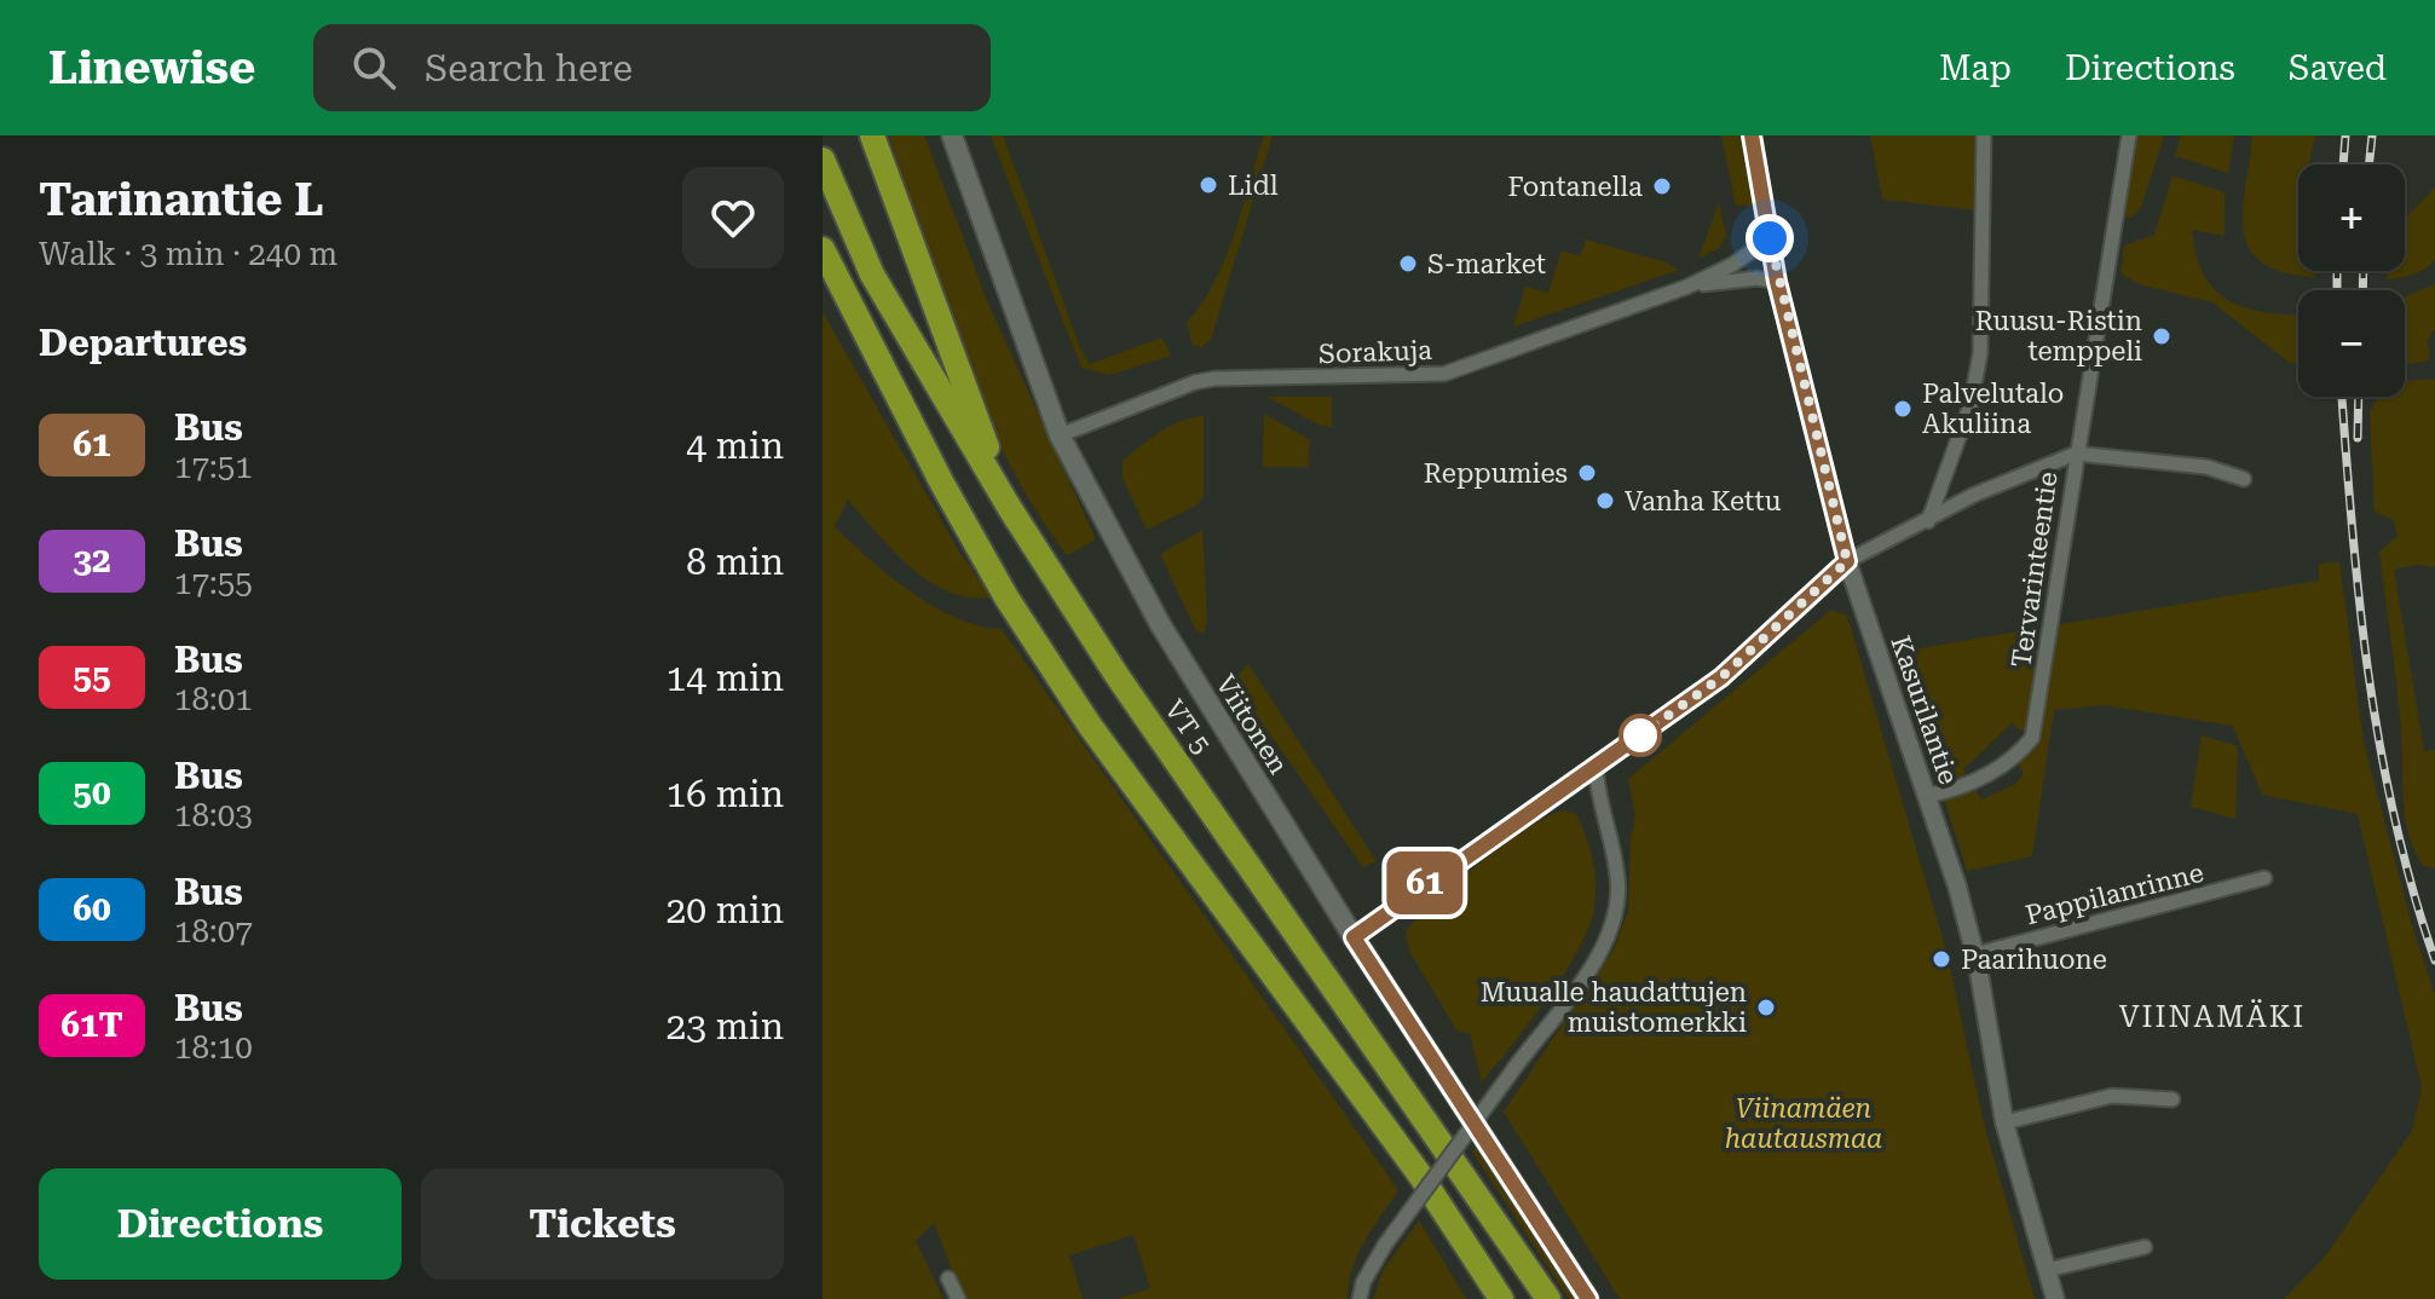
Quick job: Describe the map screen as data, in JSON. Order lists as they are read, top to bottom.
{
  "streets": {
    "highway": ["VT 5"],
    "main road": ["Viitonen"],
    "street": [
      "Sorakuja",
      "Tervarinteentie",
      "Kasurilantie",
      "Pappilanrinne"
    ]
  },
  "crossings": [
    ["Sorakuja", "Kasurilantie"],
    ["Sorakuja", "Viitonen"],
    ["Tervarinteentie", "Kasurilantie"],
    ["Kasurilantie", "Pappilanrinne"]
  ],
  "districts": ["VIINAMÄKI"],
  "parks": ["Viinamäen hautausmaa"],
  "places": [
    "Lidl",
    "Fontanella",
    "S-market",
    "Ruusu-Ristin temppeli",
    "Palvelutalo Akuliina",
    "Reppumies",
    "Vanha Kettu",
    "Paarihuone",
    "Muualle haudattujen muistomerkki"
  ],
  "lines": ["bus line 61"],
  "page": {
    "header": "Linewise",
    "search": "Search here",
    "nav": ["Map", "Directions", "Saved"],
    "heading": [
      ["Tarinantie L", "Walk · 3 min · 240 m"],
      "Departures"
    ],
    "on_map": "61",
    "map_buttons": ["+", "−"],
    "list": [
      {
        "mark": "61",
        "name": "Bus",
        "note": "17:51",
        "value": "4 min"
      },
      {
        "mark": "32",
        "name": "Bus",
        "note": "17:55",
        "value": "8 min"
      },
      {
        "mark": "55",
        "name": "Bus",
        "note": "18:01",
        "value": "14 min"
      },
      {
        "mark": "50",
        "name": "Bus",
        "note": "18:03",
        "value": "16 min"
      },
      {
        "mark": "60",
        "name": "Bus",
        "note": "18:07",
        "value": "20 min"
      },
      {
        "mark": "61T",
        "name": "Bus",
        "note": "18:10",
        "value": "23 min"
      }
    ],
    "buttons": ["Directions", "Tickets"]
  }
}
